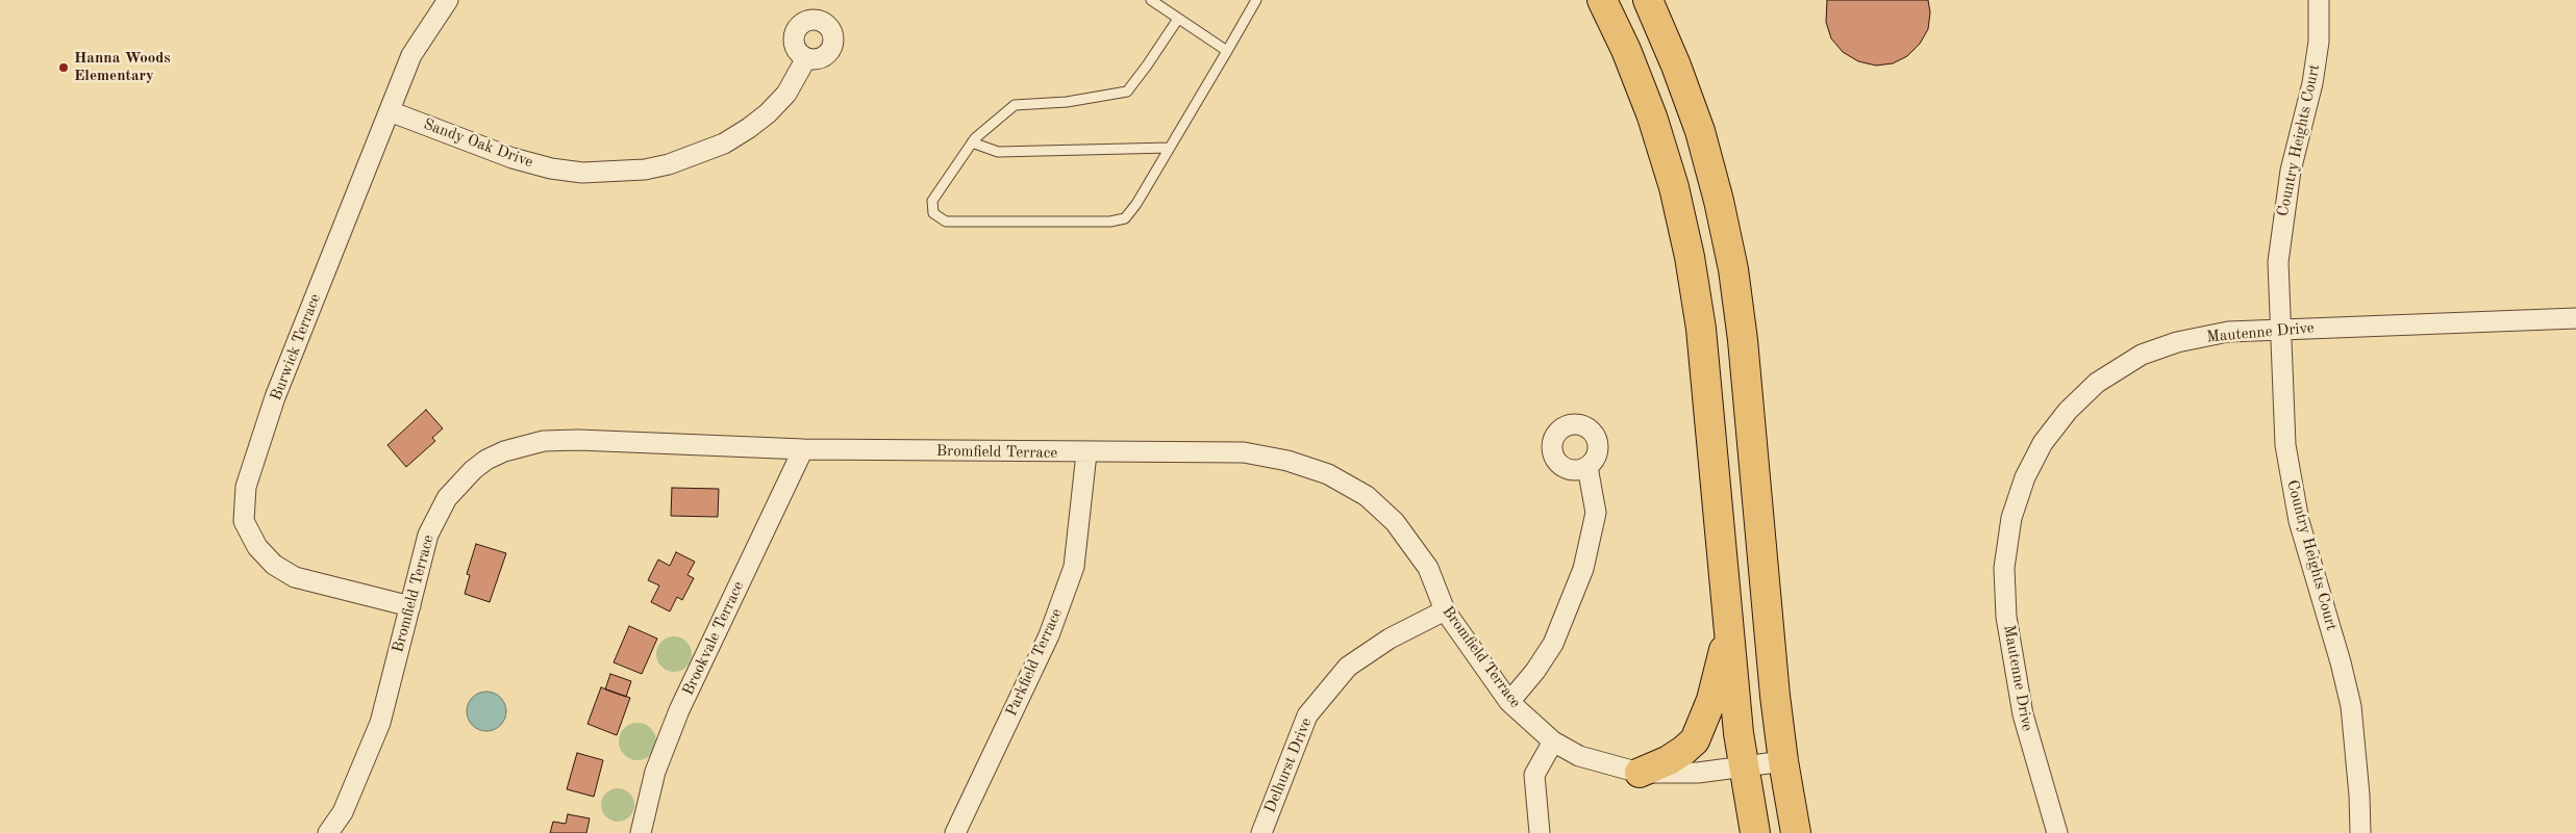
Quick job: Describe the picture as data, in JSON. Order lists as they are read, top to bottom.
{
  "streets": {
    "street": [
      "Country Heights Court",
      "Sandy Oak Drive",
      "Mautenne Drive",
      "Burwick Terrace",
      "Bromfield Terrace",
      "Brookvale Terrace",
      "Parkfield Terrace",
      "Delhurst Drive"
    ]
  },
  "crossings": [
    ["Country Heights Court", "Mautenne Drive"],
    ["Sandy Oak Drive", "Burwick Terrace"],
    ["Burwick Terrace", "Bromfield Terrace"],
    ["Bromfield Terrace", "Brookvale Terrace"],
    ["Bromfield Terrace", "Parkfield Terrace"],
    ["Bromfield Terrace", "Delhurst Drive"]
  ],
  "places": ["Hanna Woods Elementary"]
}
